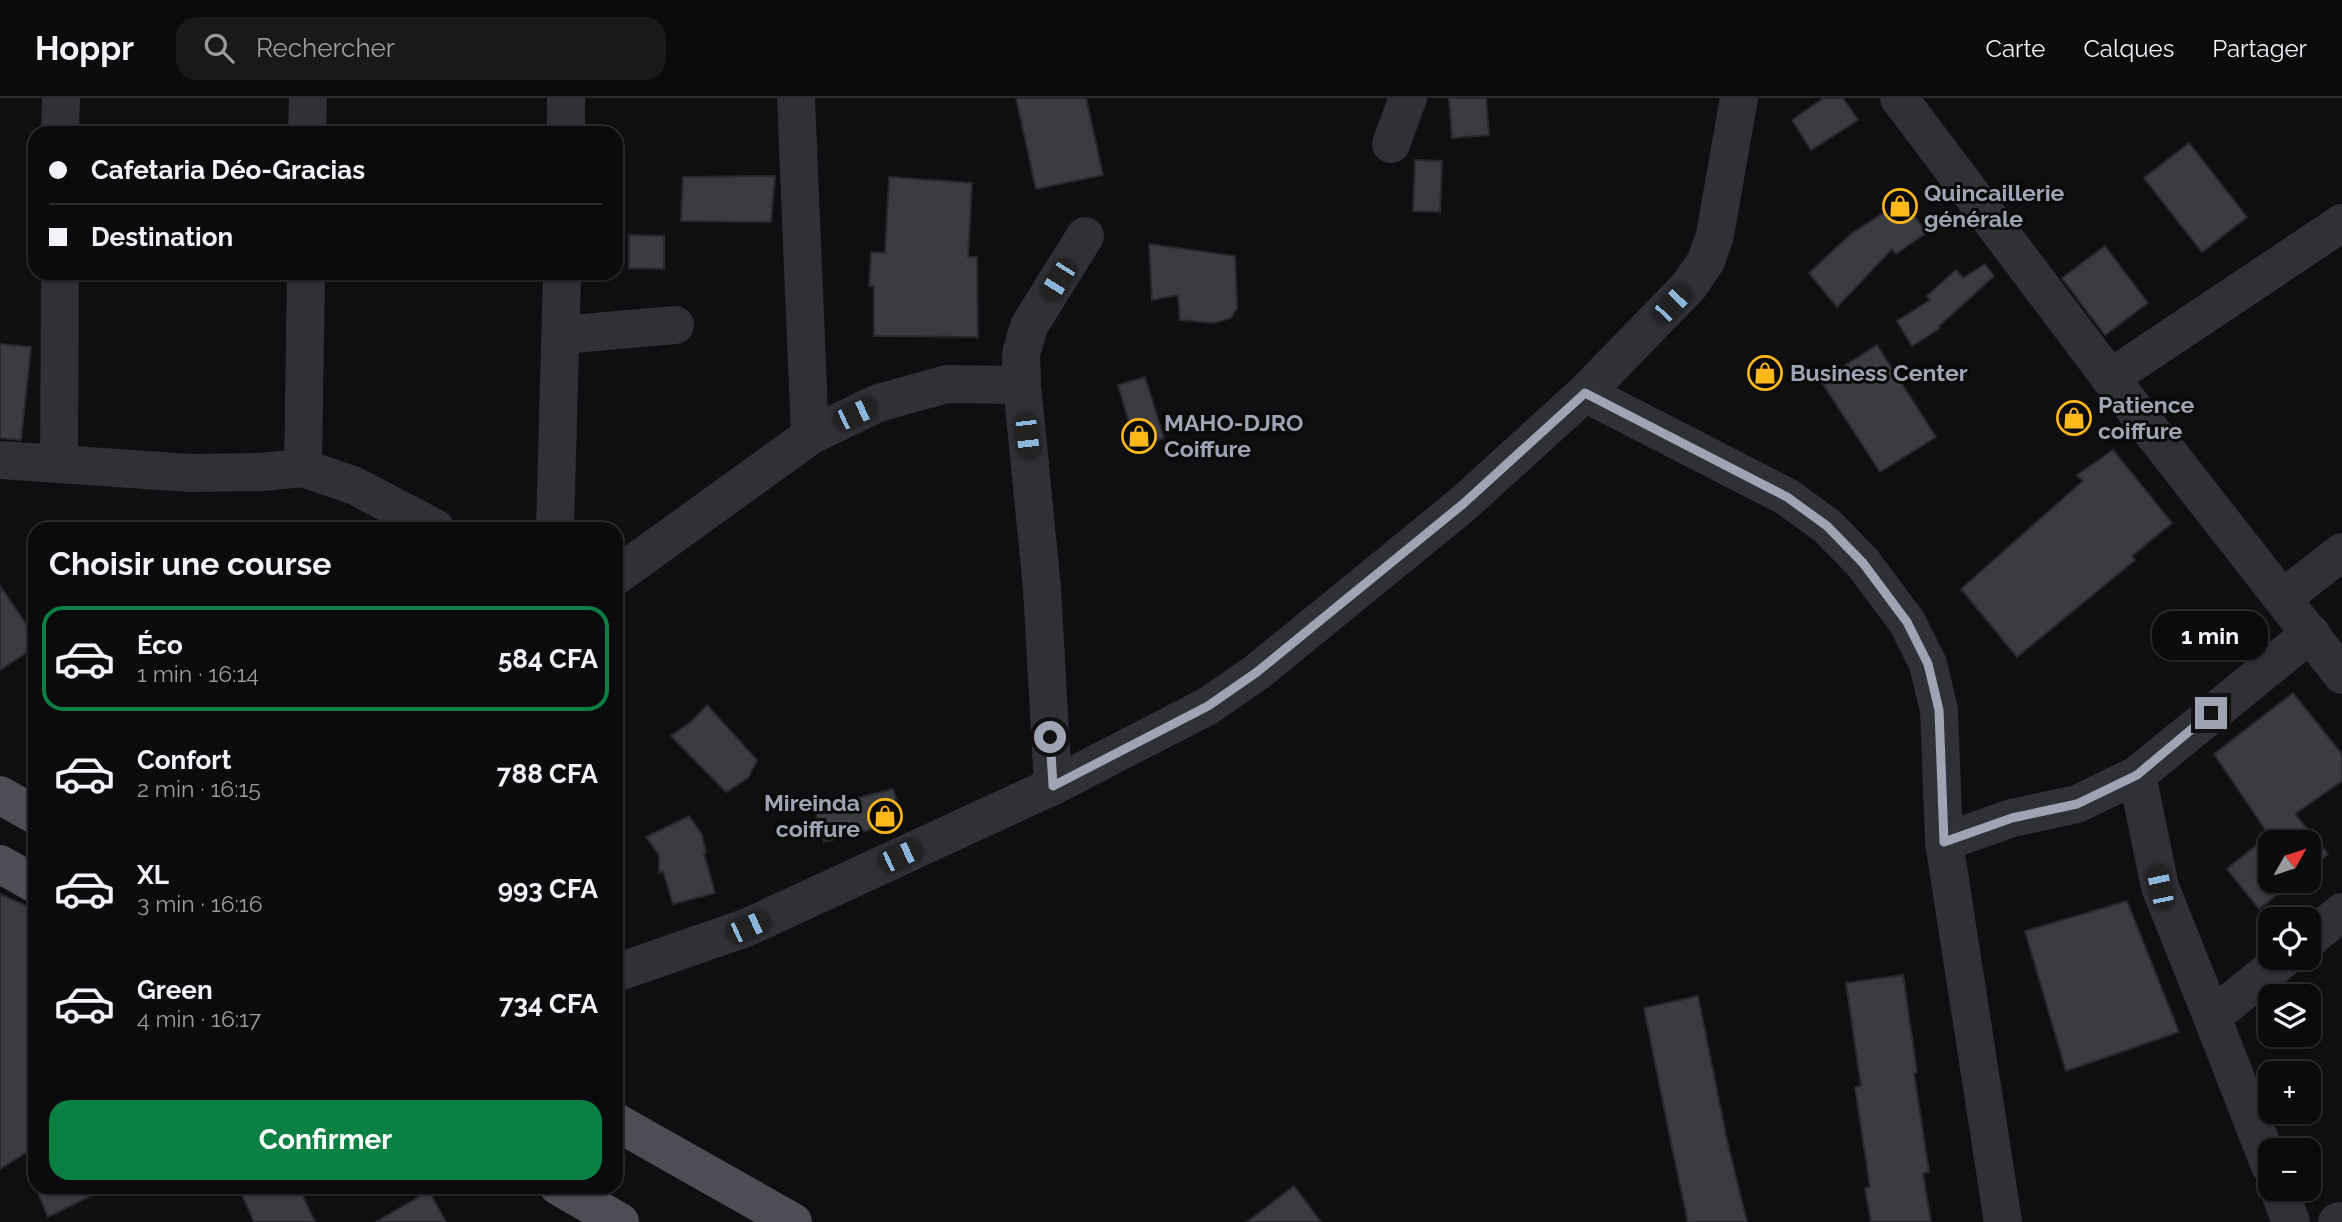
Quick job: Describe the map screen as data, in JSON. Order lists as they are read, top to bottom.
{
  "places": {
    "shop": [
      "Quincaillerie générale",
      "Business Center",
      "Patience coiffure",
      "MAHO-DJRO Coiffure",
      "Mireinda coiffure"
    ]
  },
  "north": "top right",
  "page": {
    "header": "Hoppr",
    "search": "Rechercher",
    "nav": ["Carte", "Calques", "Partager"],
    "banner": ["Cafetaria Déo-Gracias", "Destination"],
    "heading": "Choisir une course",
    "list": [
      {
        "name": "Éco",
        "note": "1 min · 16:14",
        "value": "584 CFA"
      },
      {
        "name": "Confort",
        "note": "2 min · 16:15",
        "value": "788 CFA"
      },
      {
        "name": "XL",
        "note": "3 min · 16:16",
        "value": "993 CFA"
      },
      {
        "name": "Green",
        "note": "4 min · 16:17",
        "value": "734 CFA"
      }
    ],
    "bubble": "1 min",
    "map_buttons": ["+", "−"],
    "buttons": "Confirmer"
  }
}
